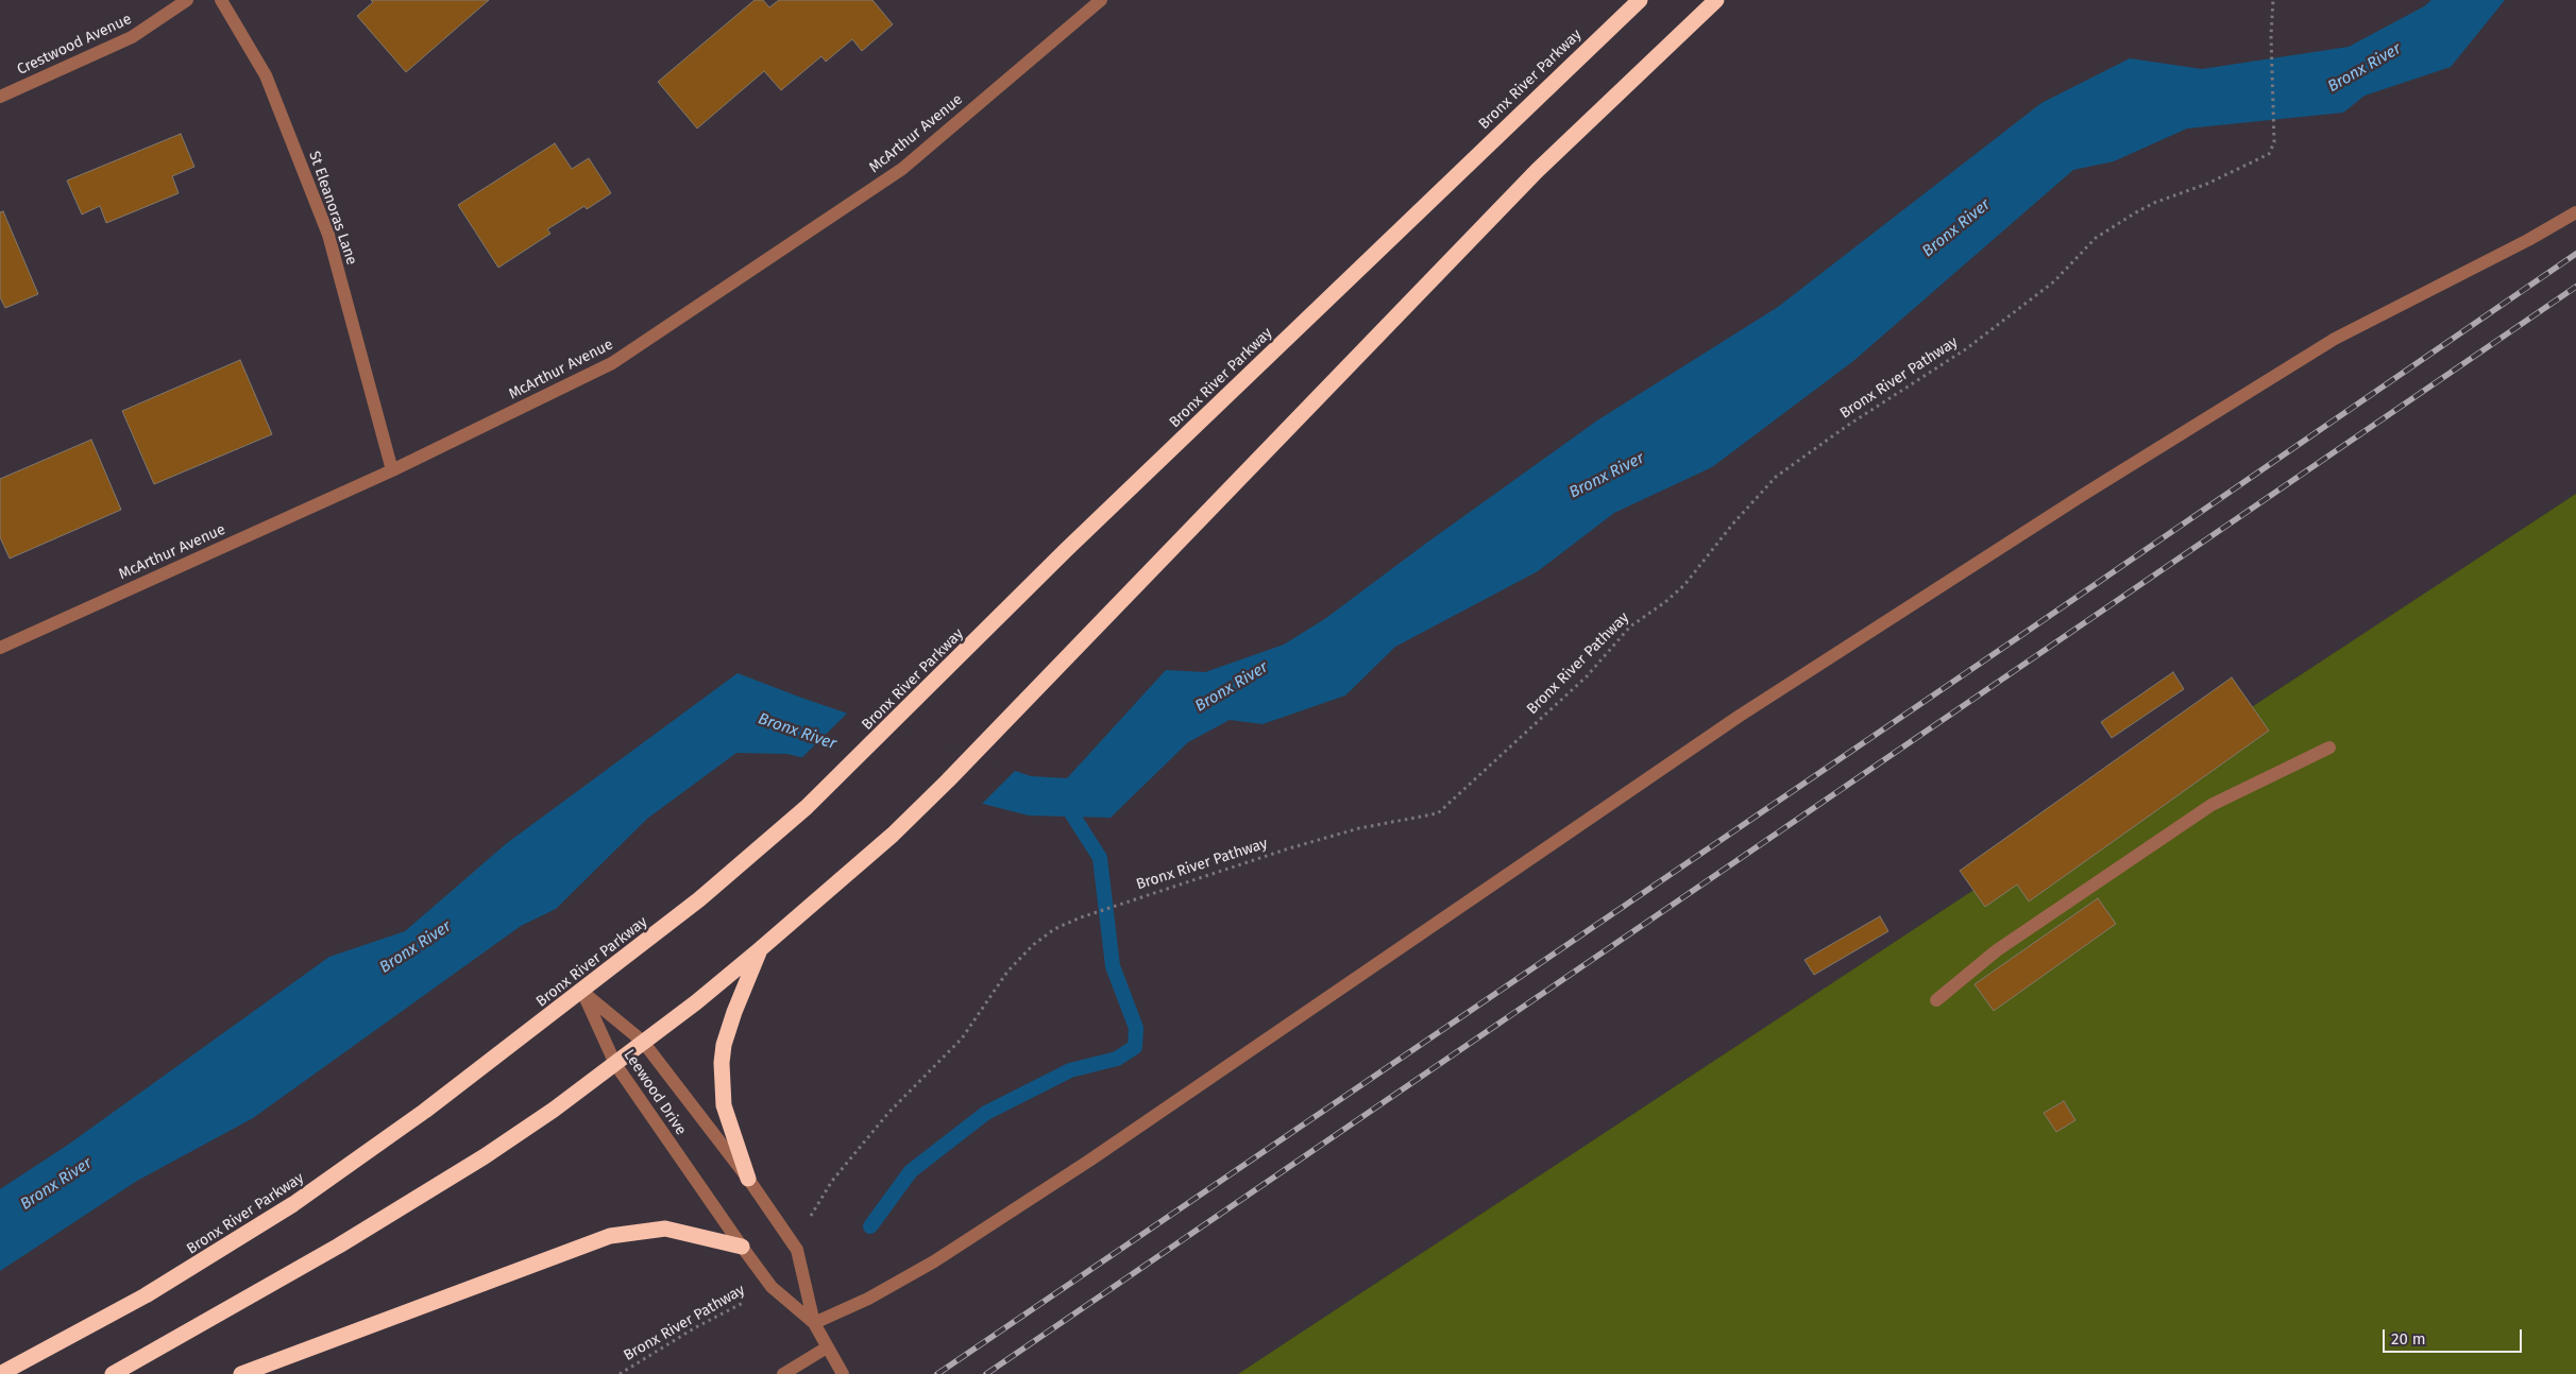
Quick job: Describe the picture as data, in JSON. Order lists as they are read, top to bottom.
{
  "streets": {
    "highway": ["Bronx River Parkway"],
    "street": [
      "Crestwood Avenue",
      "McArthur Avenue",
      "St Eleanoras Lane",
      "Leewood Drive"
    ],
    "path": ["Bronx River Pathway"]
  },
  "crossings": [
    ["Bronx River Parkway", "Leewood Drive"],
    ["McArthur Avenue", "St Eleanoras Lane"]
  ],
  "water": ["Bronx River"],
  "scale_bar": "20 m"
}
